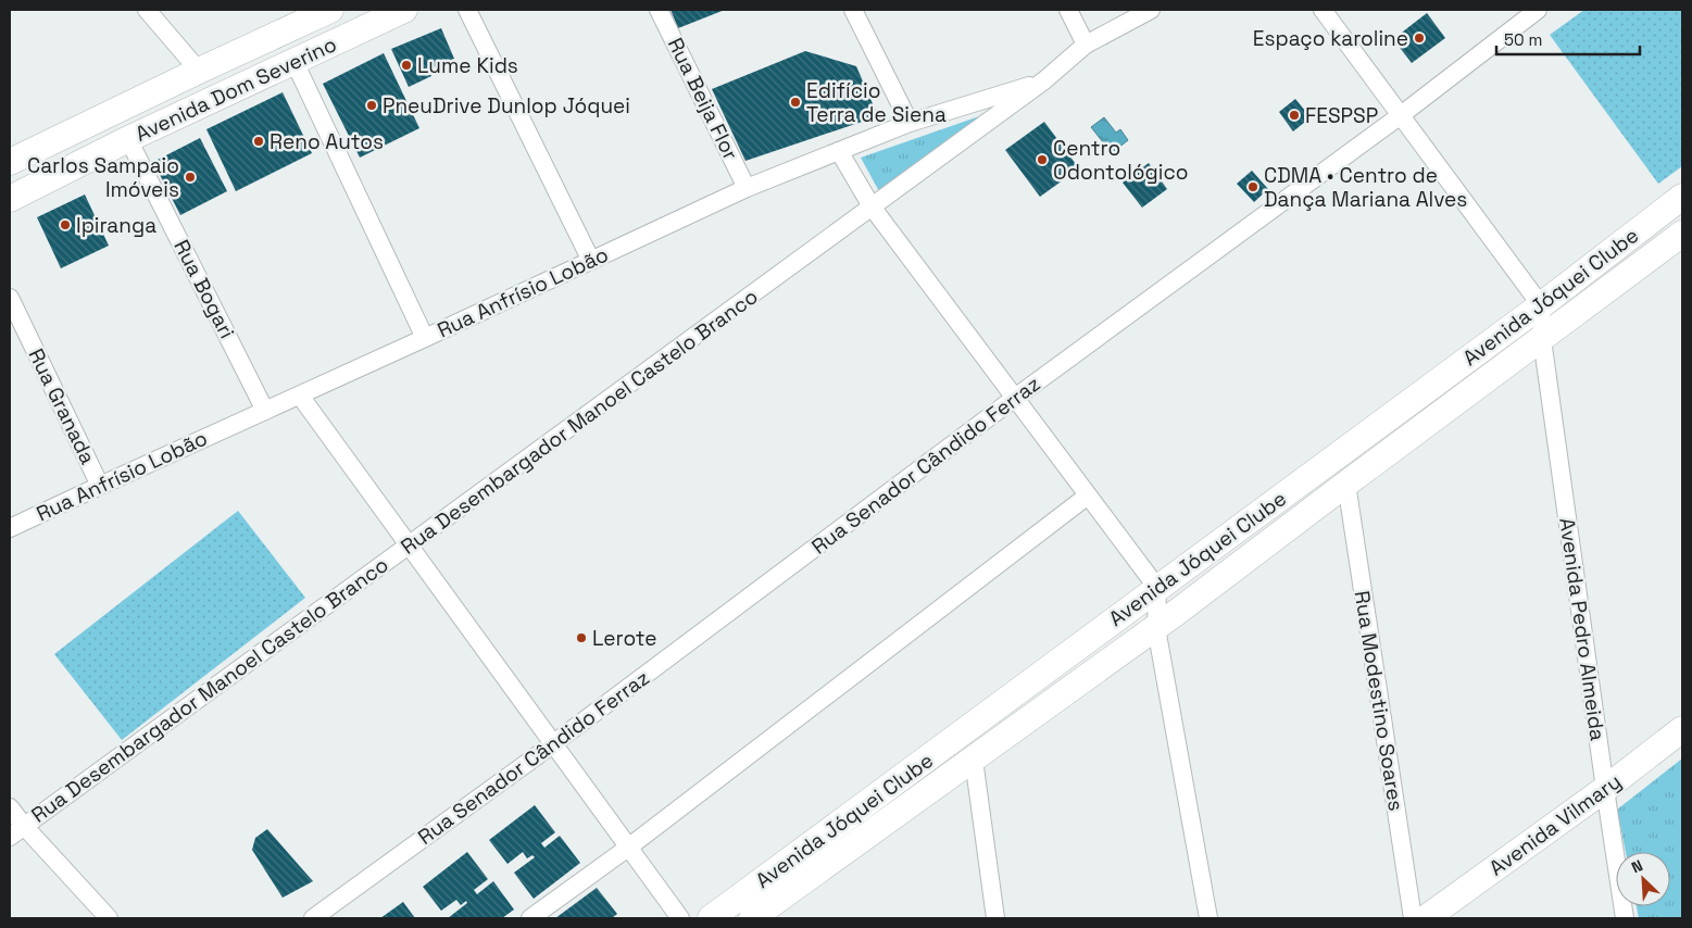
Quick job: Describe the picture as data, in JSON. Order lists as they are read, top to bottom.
{
  "streets": {
    "main road": ["Avenida Dom Severino", "Avenida Jóquei Clube", "Avenida Vilmary"],
    "street": [
      "Rua Beija Flor",
      "Rua Bogari",
      "Rua Anfrísio Lobão",
      "Rua Granada",
      "Rua Desembargador Manoel Castelo Branco",
      "Rua Senador Cândido Ferraz",
      "Avenida Pedro Almeida",
      "Rua Modestino Soares"
    ]
  },
  "crossings": [
    ["Avenida Dom Severino", "Rua Bogari"],
    ["Rua Beija Flor", "Rua Anfrísio Lobão"],
    ["Rua Bogari", "Rua Anfrísio Lobão"],
    ["Rua Anfrísio Lobão", "Rua Granada"],
    ["Rua Anfrísio Lobão", "Rua Desembargador Manoel Castelo Branco"],
    ["Avenida Jóquei Clube", "Avenida Pedro Almeida"],
    ["Avenida Jóquei Clube", "Rua Modestino Soares"],
    ["Avenida Pedro Almeida", "Avenida Vilmary"]
  ],
  "places": [
    "Espaço karoline",
    "Lume Kids",
    "Edifício Terra de Siena",
    "PneuDrive Dunlop Jóquei",
    "FESPSP",
    "Reno Autos",
    "Centro Odontológico",
    "Carlos Sampaio Imóveis",
    "CDMA • Centro de Dança Mariana Alves",
    "Ipiranga",
    "Lerote"
  ],
  "scale_bar": "50 m",
  "north": "top left"
}
